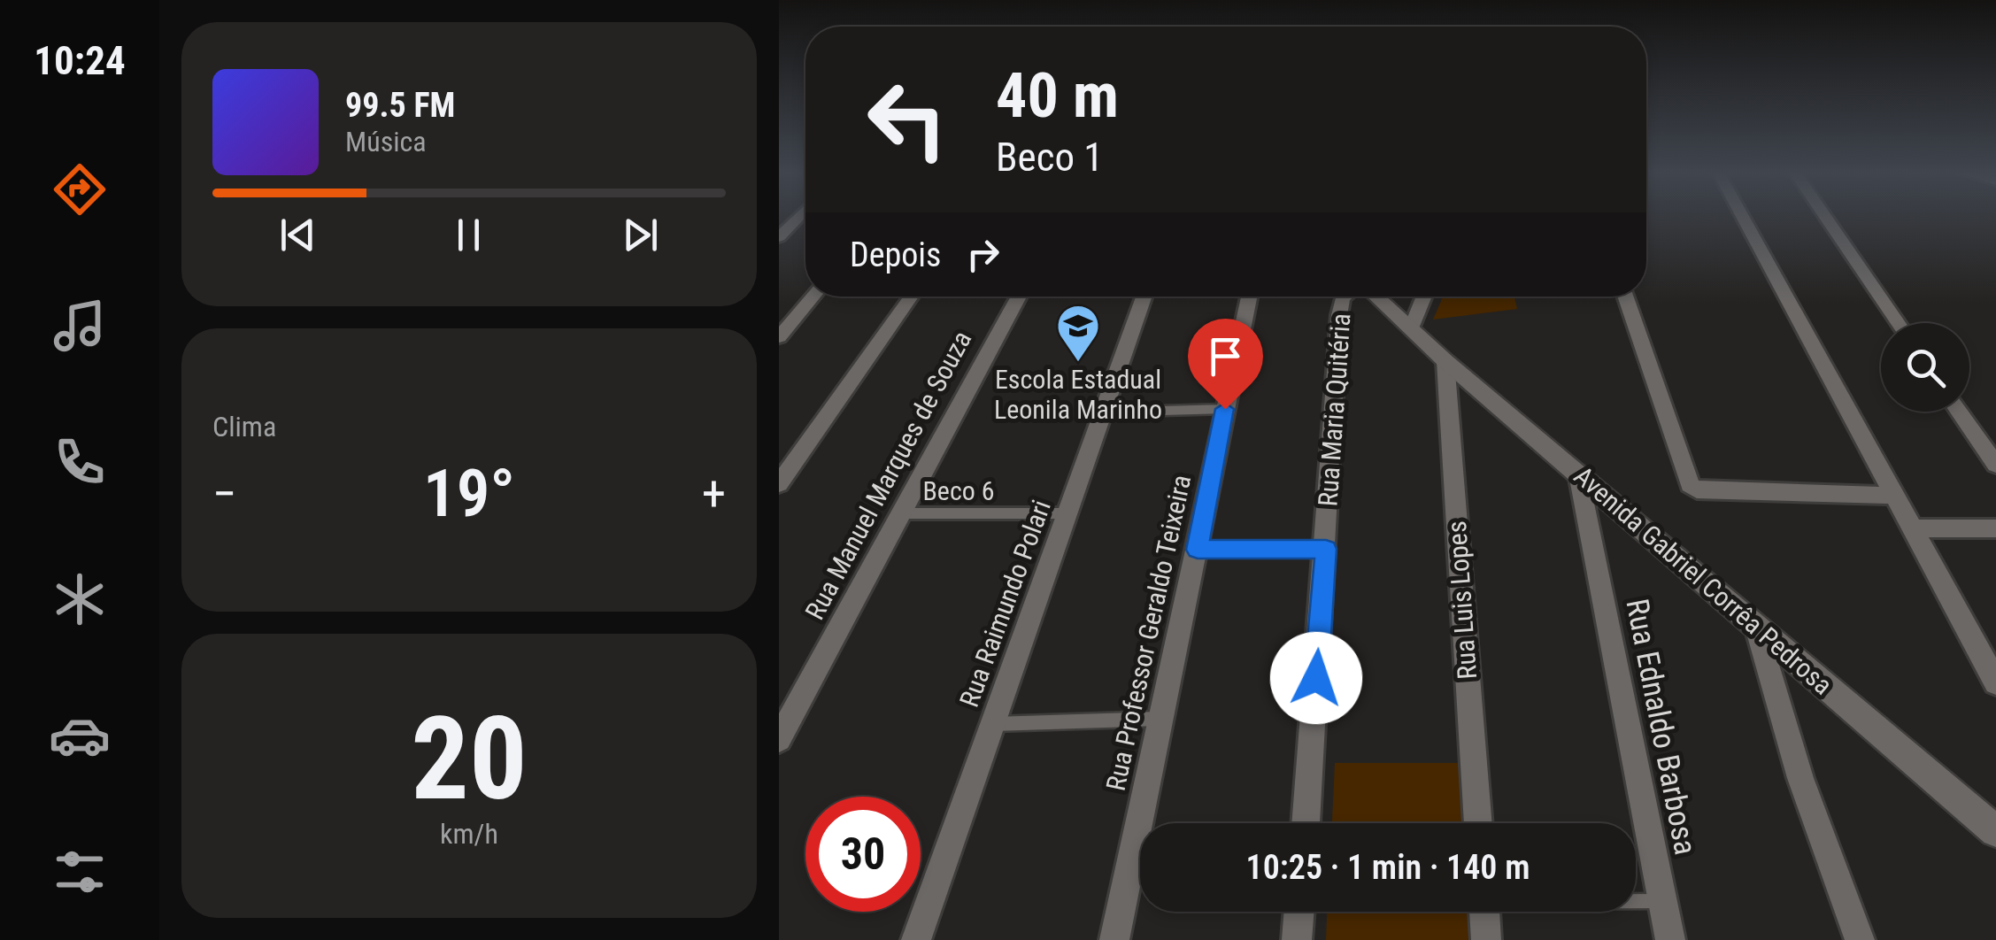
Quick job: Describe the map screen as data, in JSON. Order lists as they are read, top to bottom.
{
  "streets": {
    "street": [
      "Rua Maria Quitéria",
      "Rua Manuel Marques de Souza",
      "Avenida Gabriel Corrêa Pedrosa",
      "Rua Luis Lopes",
      "Rua Raimundo Polari",
      "Rua Professor Geraldo Teixeira",
      "Rua Ednaldo Barbosa"
    ],
    "lane": ["Beco 6"]
  },
  "crossings": [
    ["Rua Manuel Marques de Souza", "Beco 6"],
    ["Beco 6", "Rua Raimundo Polari"],
    ["Avenida Gabriel Corrêa Pedrosa", "Rua Luis Lopes"],
    ["Avenida Gabriel Corrêa Pedrosa", "Rua Ednaldo Barbosa"]
  ],
  "places": {
    "school or university": ["Escola Estadual Leonila Marinho"]
  },
  "page": {
    "tabs": "10:24",
    "turn": ["40 m", "Beco 1"],
    "song": ["99.5 FM", "Música"],
    "then": "Depois",
    "tile": [
      "Clima",
      ["20", "km/h"]
    ],
    "heat": ["−", "19°", "+"],
    "limit": "30",
    "trip": "10:25 · 1 min · 140 m"
  }
}
